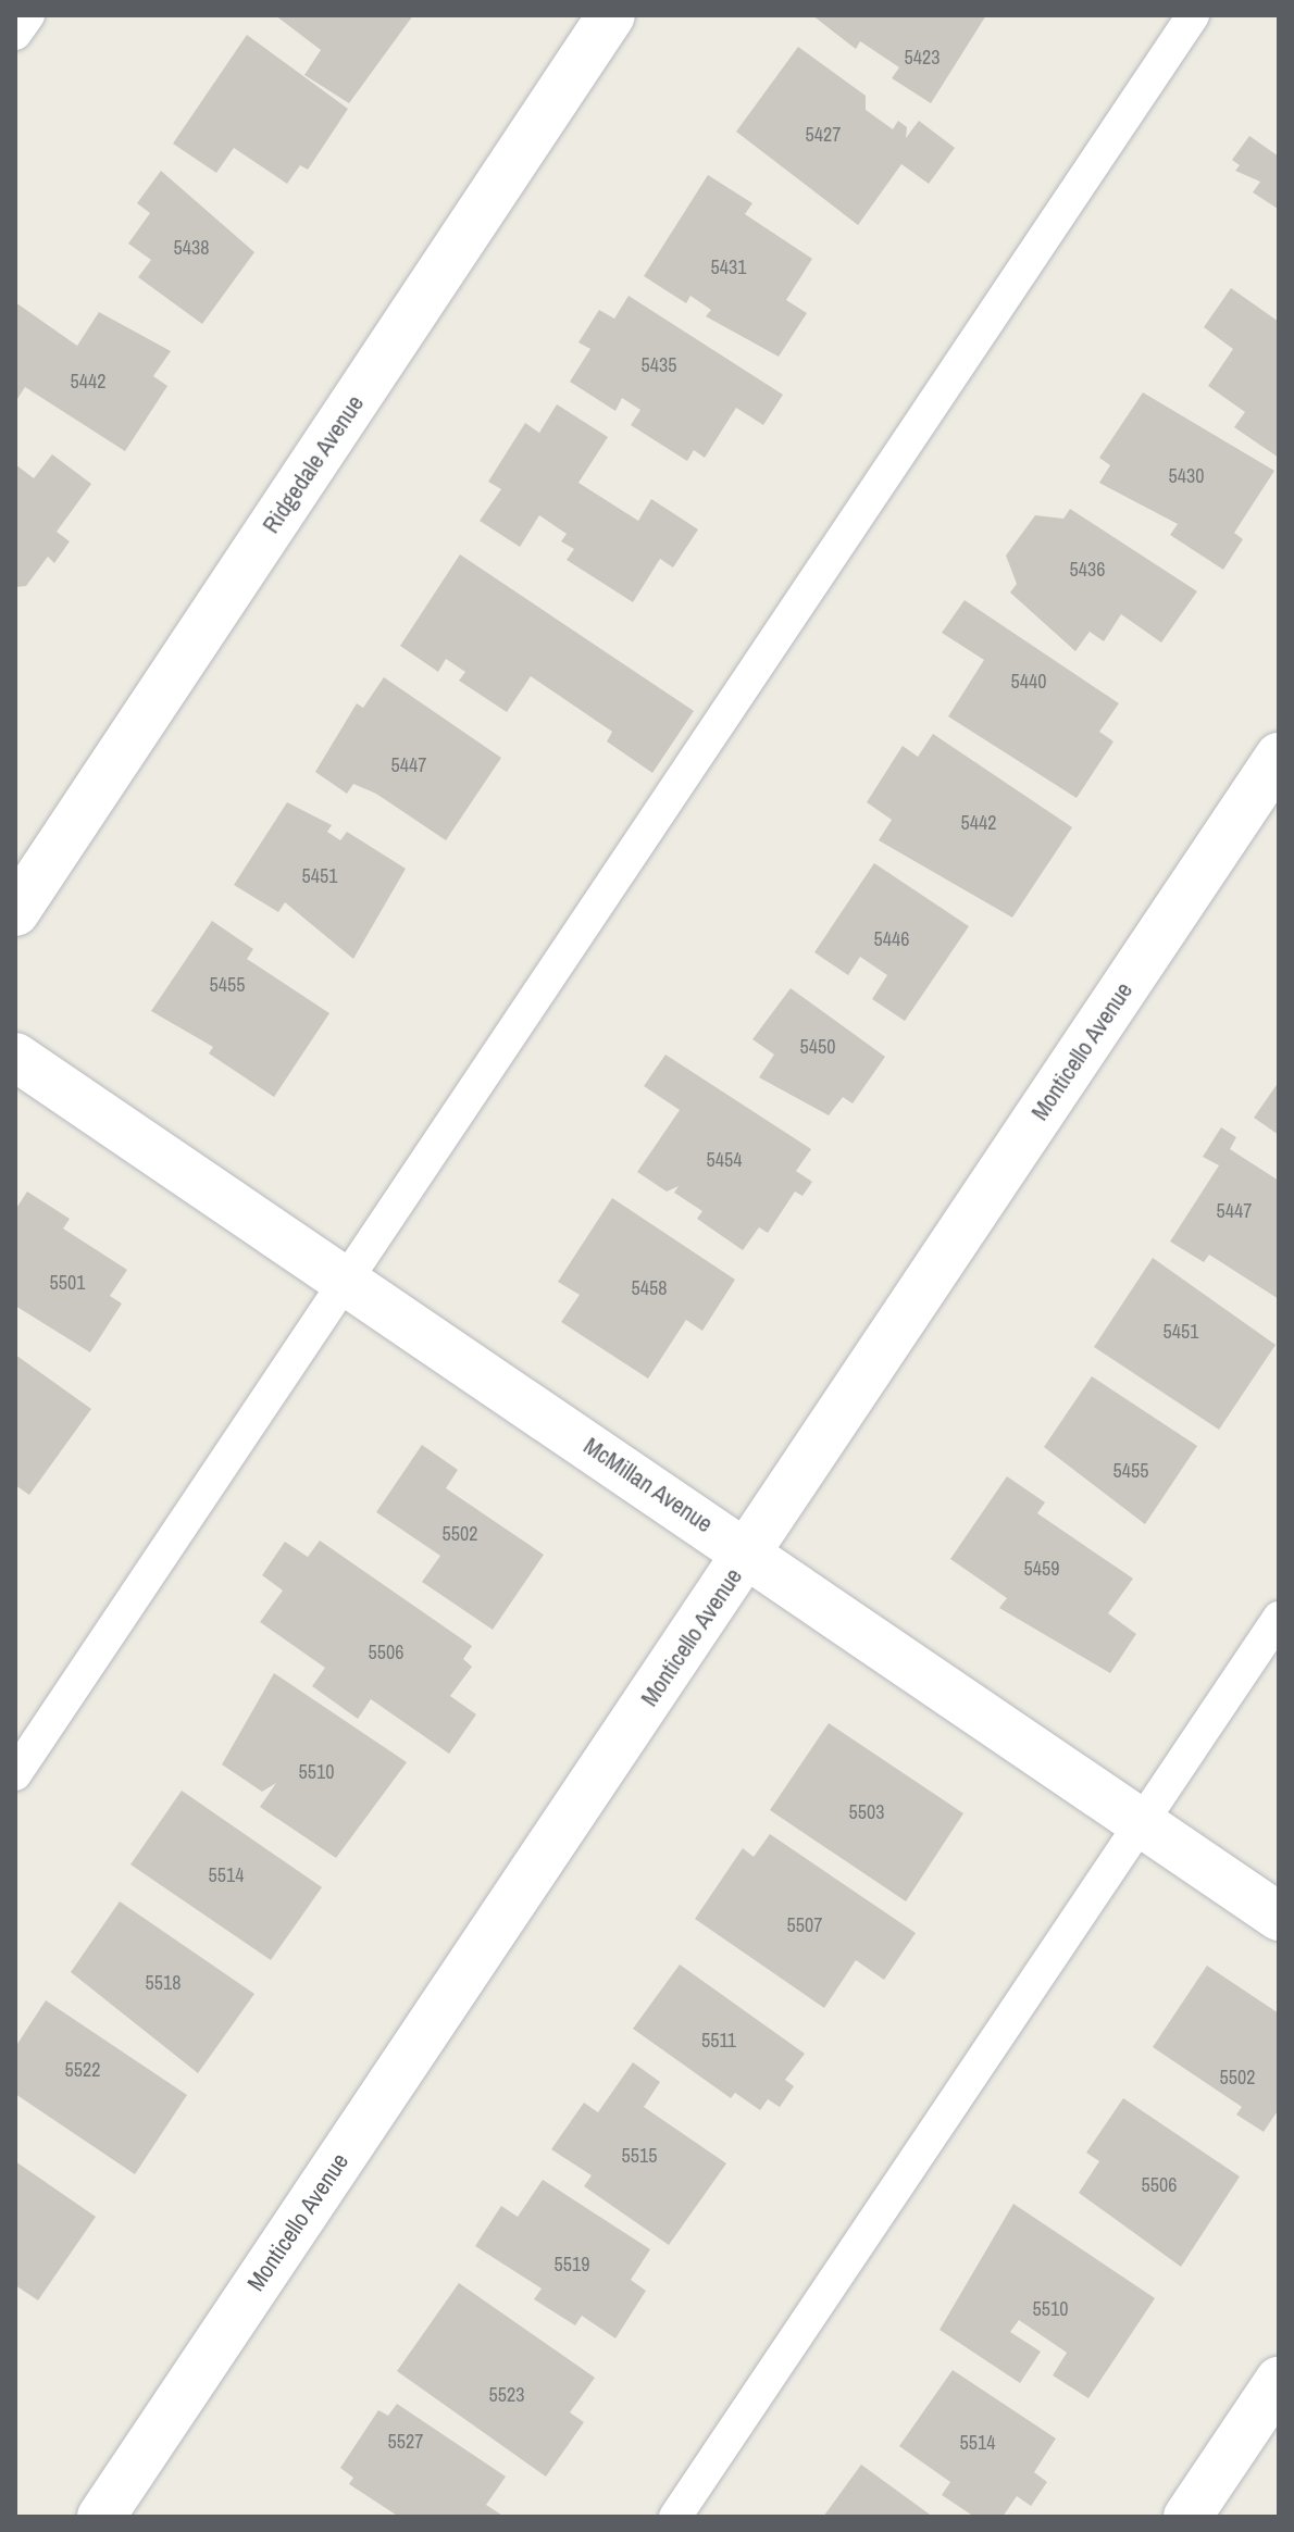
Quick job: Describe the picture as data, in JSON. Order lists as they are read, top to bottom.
{
  "streets": {
    "street": ["Ridgedale Avenue", "Monticello Avenue", "McMillan Avenue"]
  },
  "crossings": [
    ["Monticello Avenue", "McMillan Avenue"]
  ],
  "house_numbers": [
    "5423",
    "5427",
    "5438",
    "5431",
    "5435",
    "5442",
    "5430",
    "5436",
    "5440",
    "5447",
    "5442",
    "5451",
    "5446",
    "5455",
    "5450",
    "5454",
    "5447",
    "5501",
    "5458",
    "5451",
    "5455",
    "5502",
    "5459",
    "5506",
    "5510",
    "5503",
    "5514",
    "5507",
    "5518",
    "5511",
    "5522",
    "5502",
    "5515",
    "5506",
    "5519",
    "5510",
    "5523",
    "5527",
    "5514"
  ]
}
